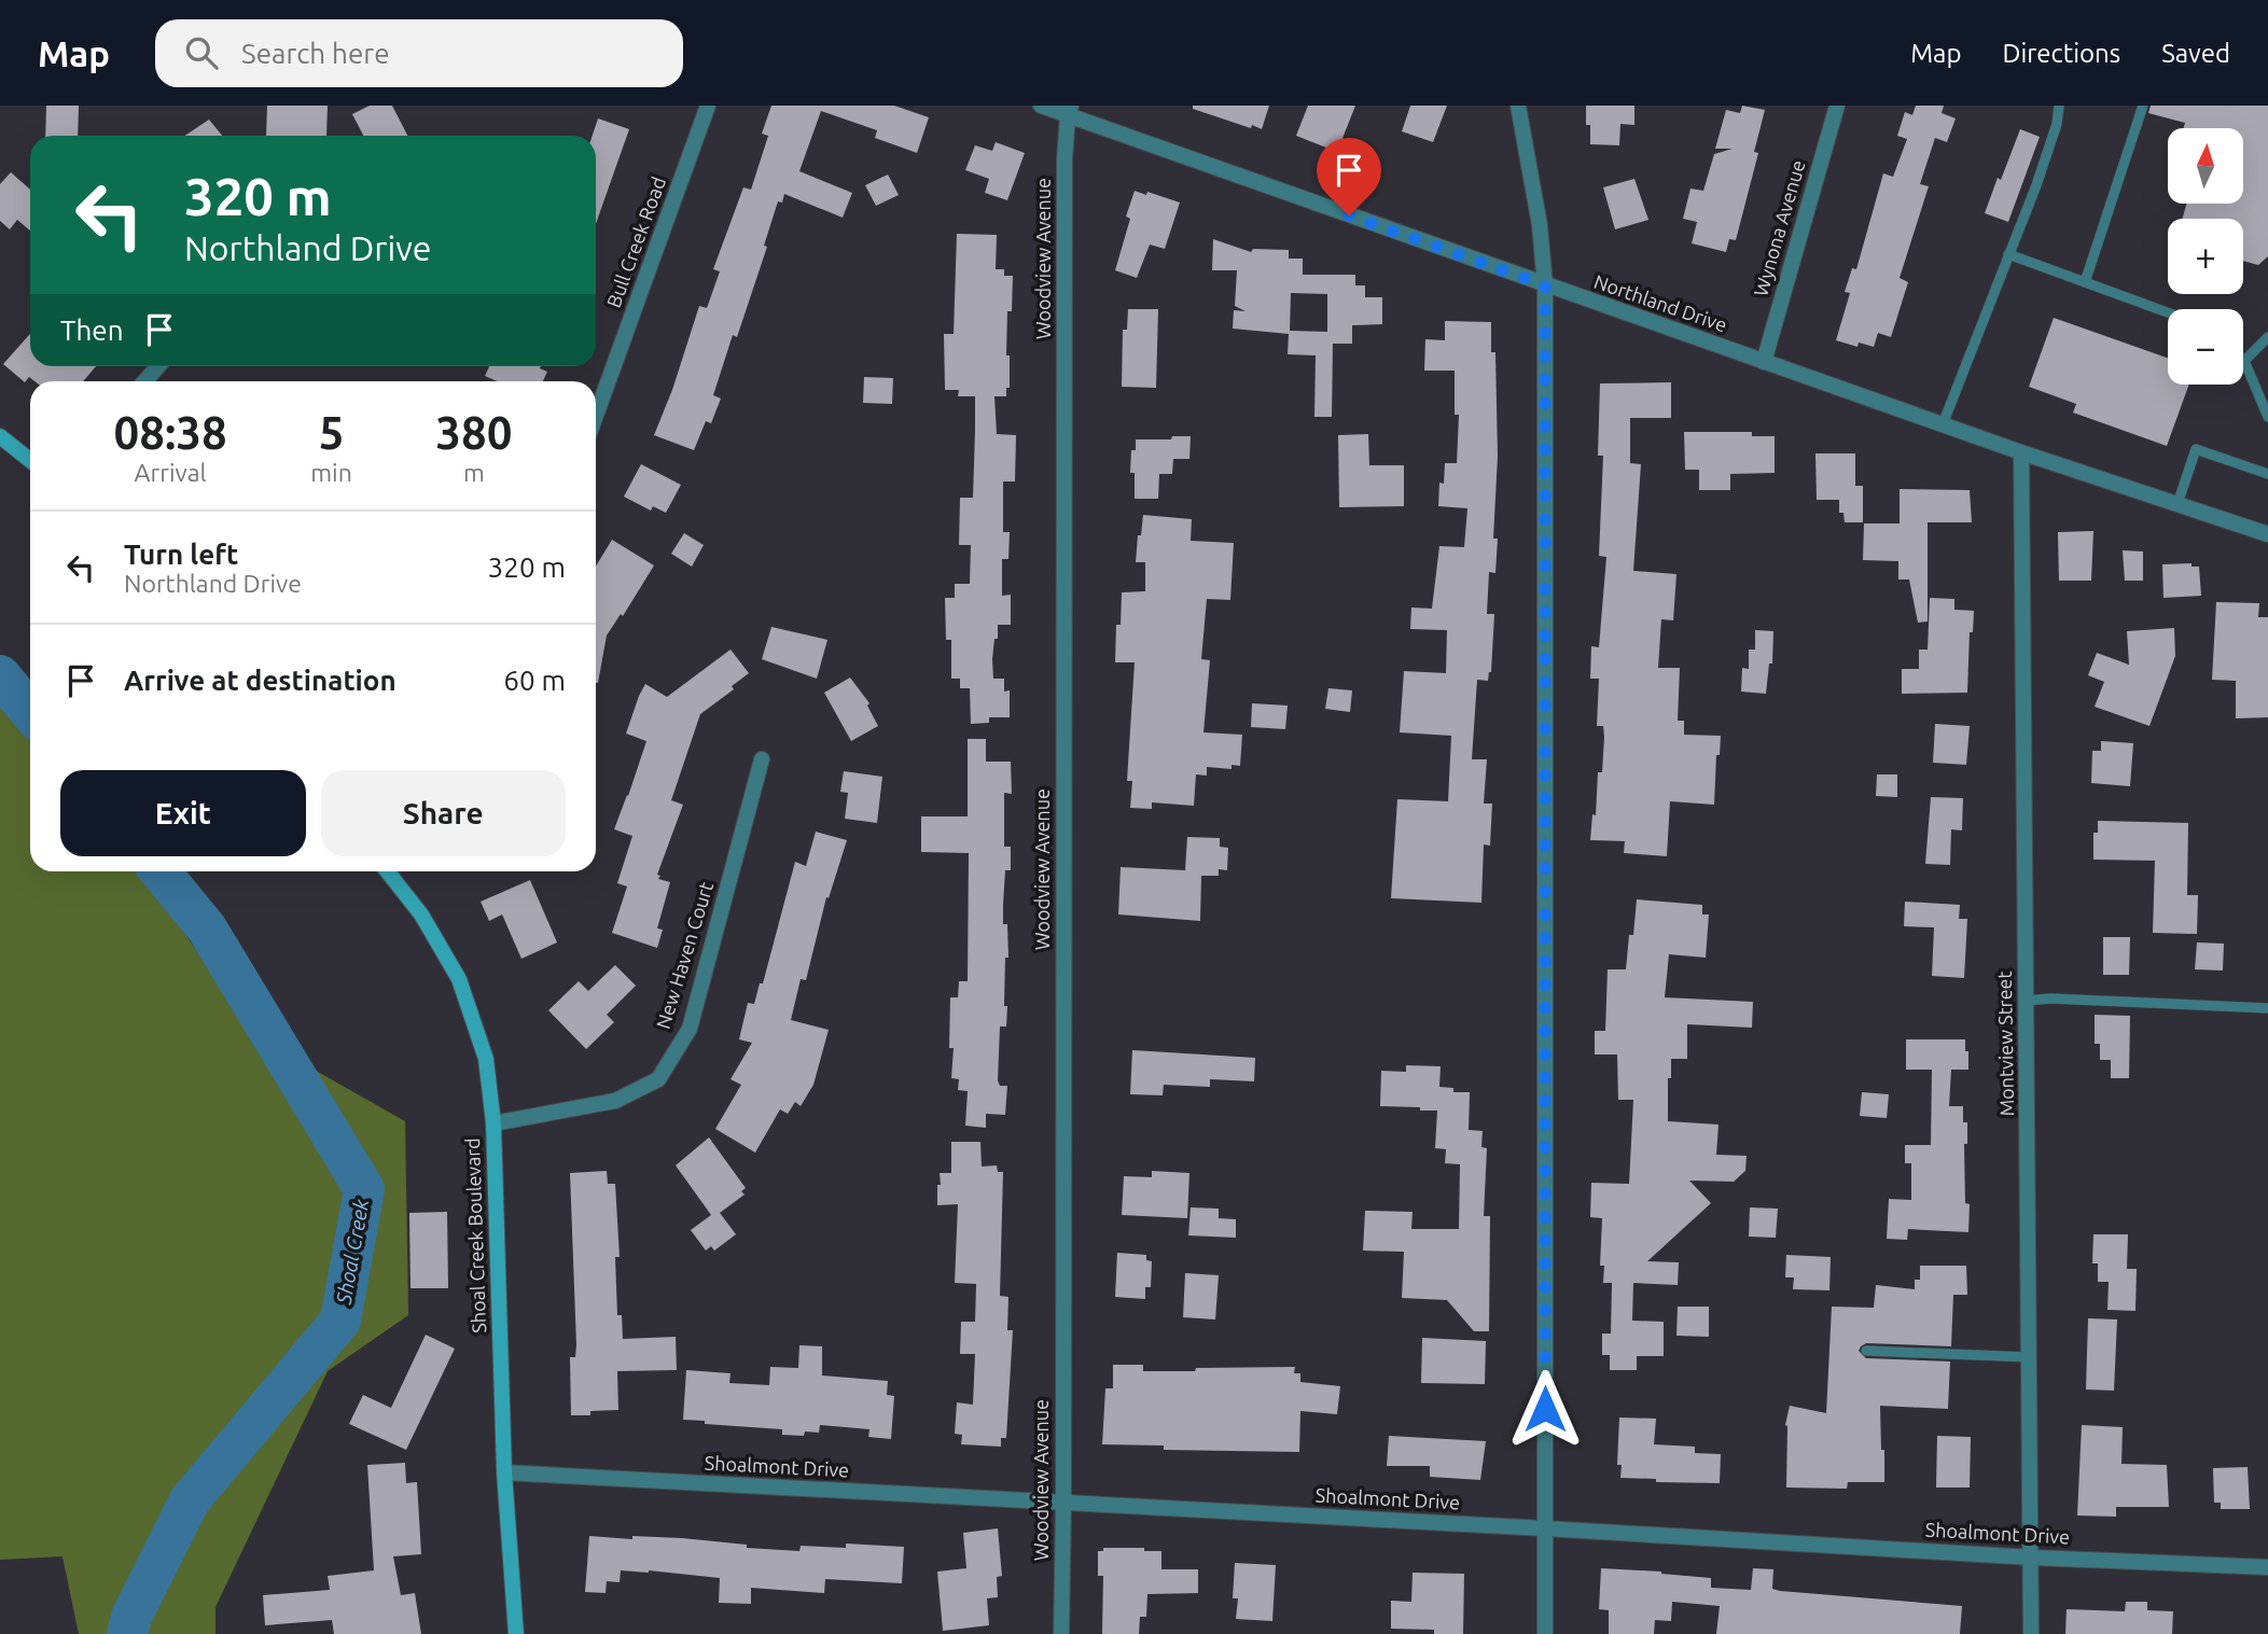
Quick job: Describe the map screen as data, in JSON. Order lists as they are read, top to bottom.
{
  "streets": {
    "street": [
      "Wynona Avenue",
      "Bull Creek Road",
      "Woodview Avenue",
      "Northland Drive",
      "New Haven Court",
      "Montview Street",
      "Shoal Creek Boulevard",
      "Shoalmont Drive"
    ]
  },
  "crossings": [
    ["Wynona Avenue", "Northland Drive"],
    ["Woodview Avenue", "Northland Drive"],
    ["Woodview Avenue", "Shoalmont Drive"],
    ["Northland Drive", "Montview Street"],
    ["New Haven Court", "Shoal Creek Boulevard"],
    ["Montview Street", "Shoalmont Drive"],
    ["Shoal Creek Boulevard", "Shoalmont Drive"]
  ],
  "water": ["Shoal Creek"],
  "north": "top",
  "page": {
    "header": "Map",
    "search": "Search here",
    "nav": ["Map", "Directions", "Saved"],
    "map_buttons": ["+", "−"],
    "turn": ["320 m", "Northland Drive"],
    "then": "Then",
    "eta": [
      "08:38",
      "Arrival",
      "5",
      "min",
      "380",
      "m"
    ],
    "list": [
      {
        "name": "Turn left",
        "note": "Northland Drive",
        "value": "320 m"
      },
      {
        "name": "Arrive at destination",
        "value": "60 m"
      }
    ],
    "buttons": ["Exit", "Share"]
  }
}
